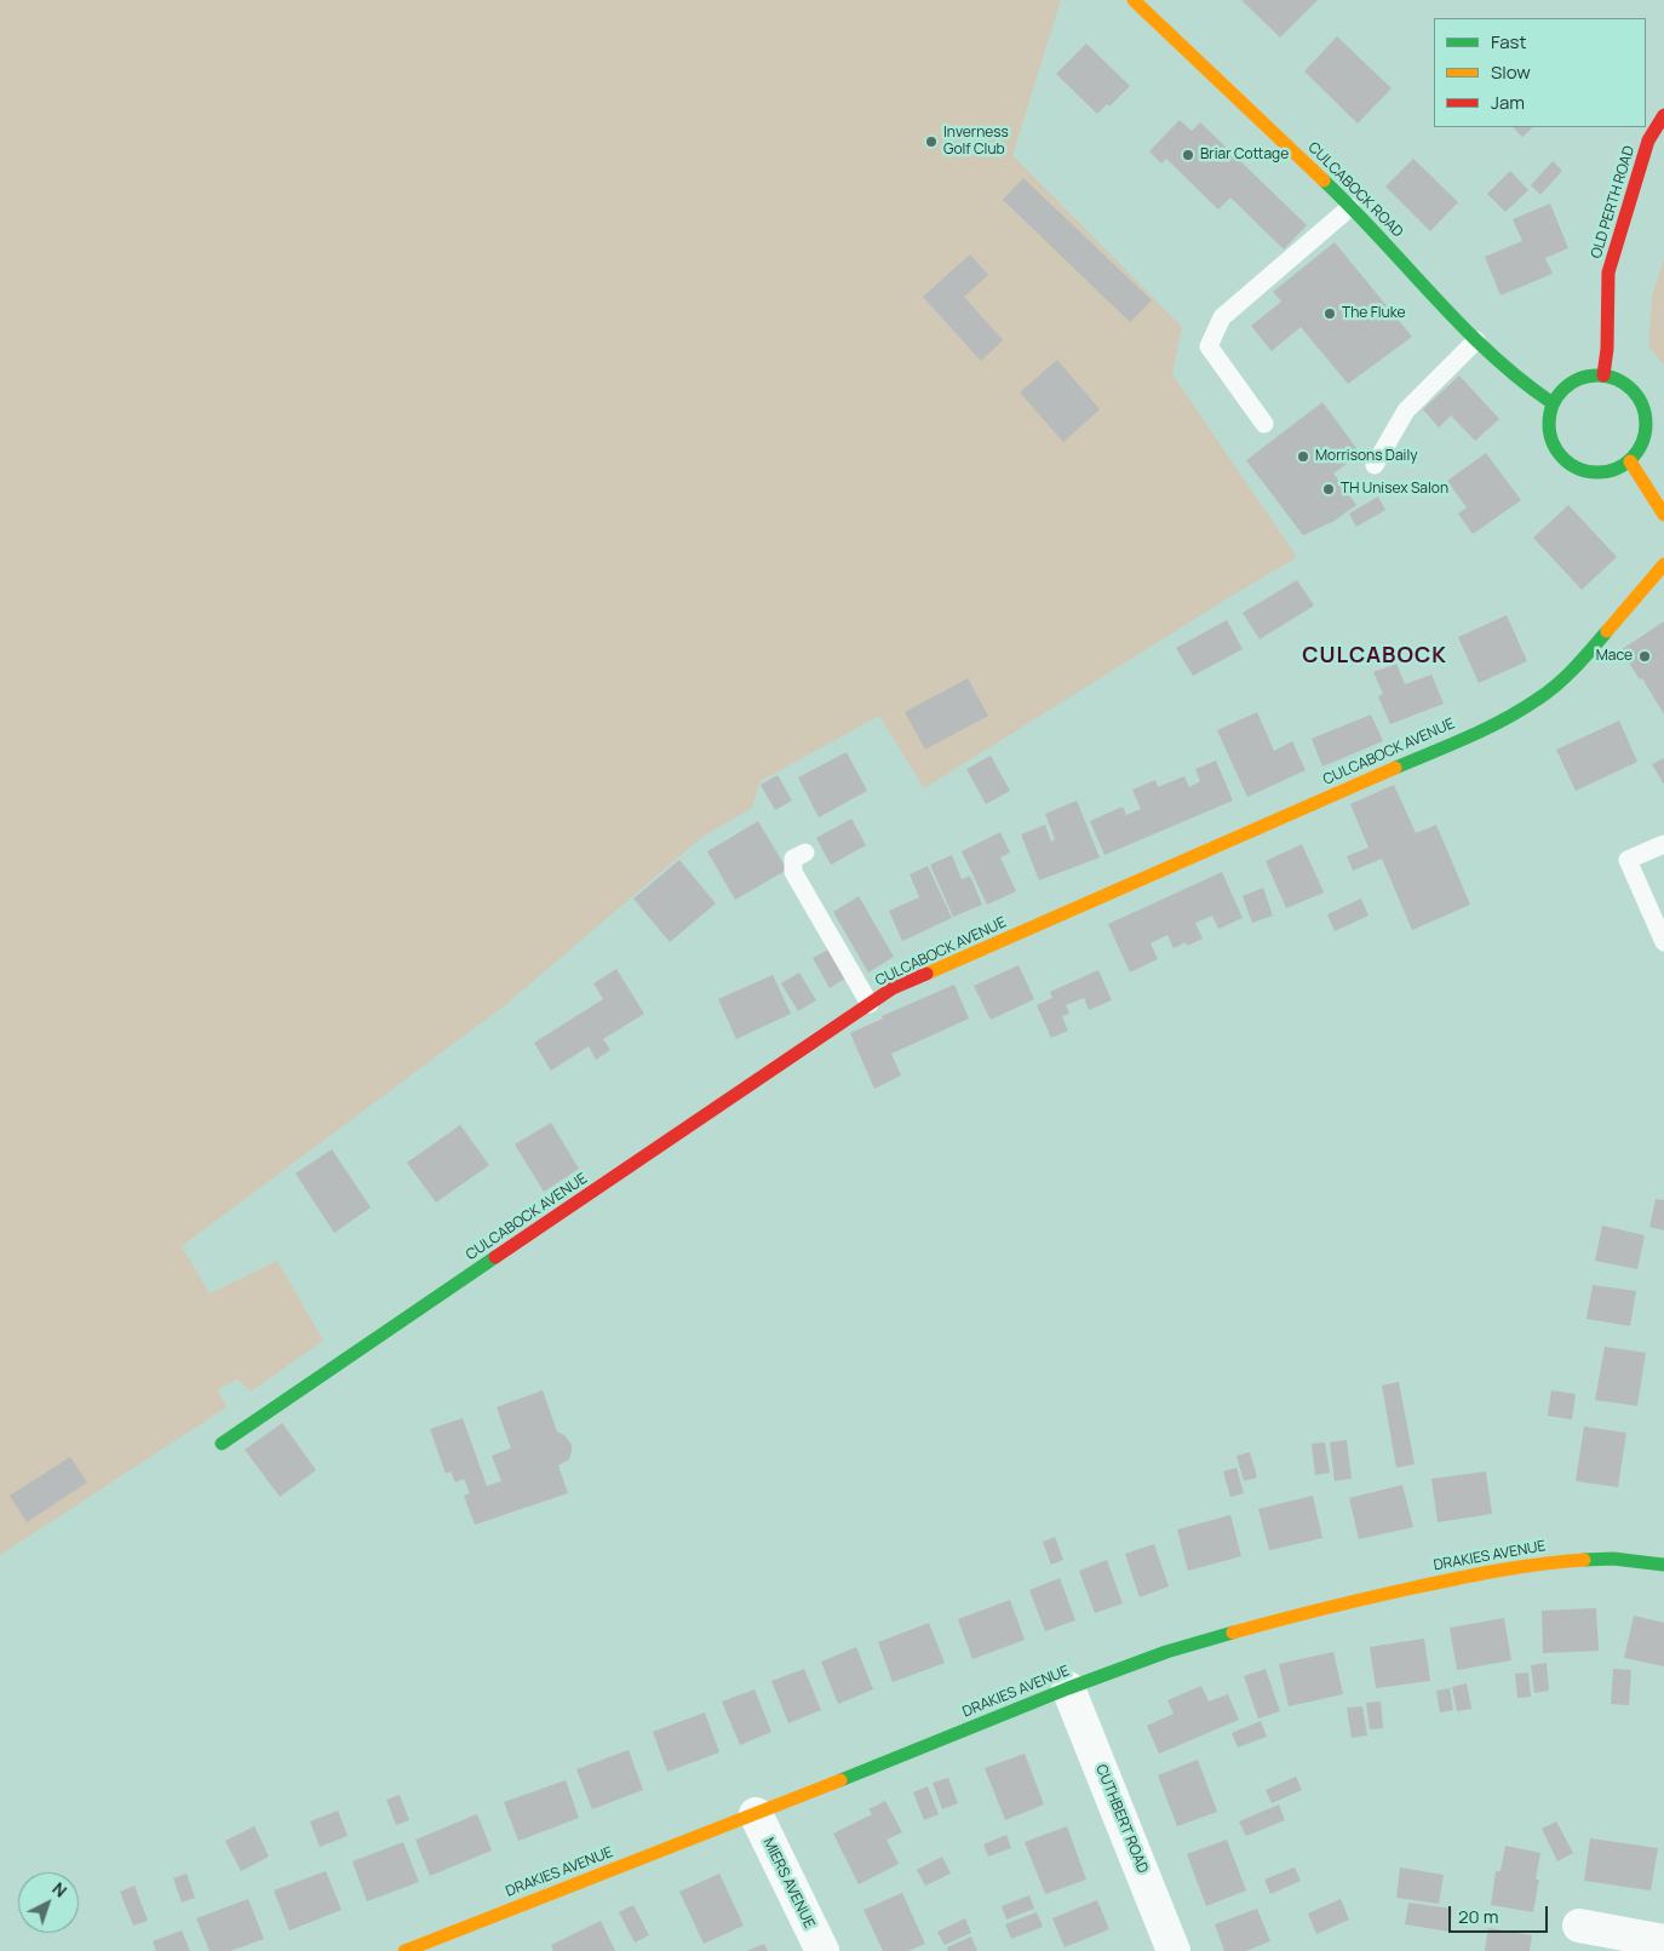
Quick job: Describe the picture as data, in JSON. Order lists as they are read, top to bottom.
{
  "streets": {
    "street": [
      "CULCABOCK ROAD",
      "OLD PERTH ROAD",
      "CULCABOCK AVENUE",
      "DRAKIES AVENUE",
      "CUTHBERT ROAD",
      "MIERS AVENUE"
    ]
  },
  "crossings": [
    ["CULCABOCK ROAD", "OLD PERTH ROAD"],
    ["DRAKIES AVENUE", "CUTHBERT ROAD"],
    ["DRAKIES AVENUE", "MIERS AVENUE"]
  ],
  "districts": ["CULCABOCK"],
  "places": [
    "Inverness Golf Club",
    "Briar Cottage",
    "The Fluke",
    "Morrisons Daily",
    "TH Unisex Salon",
    "Mace"
  ],
  "legend": ["Fast", "Slow", "Jam"],
  "scale_bar": "20 m",
  "north": "top right"
}
